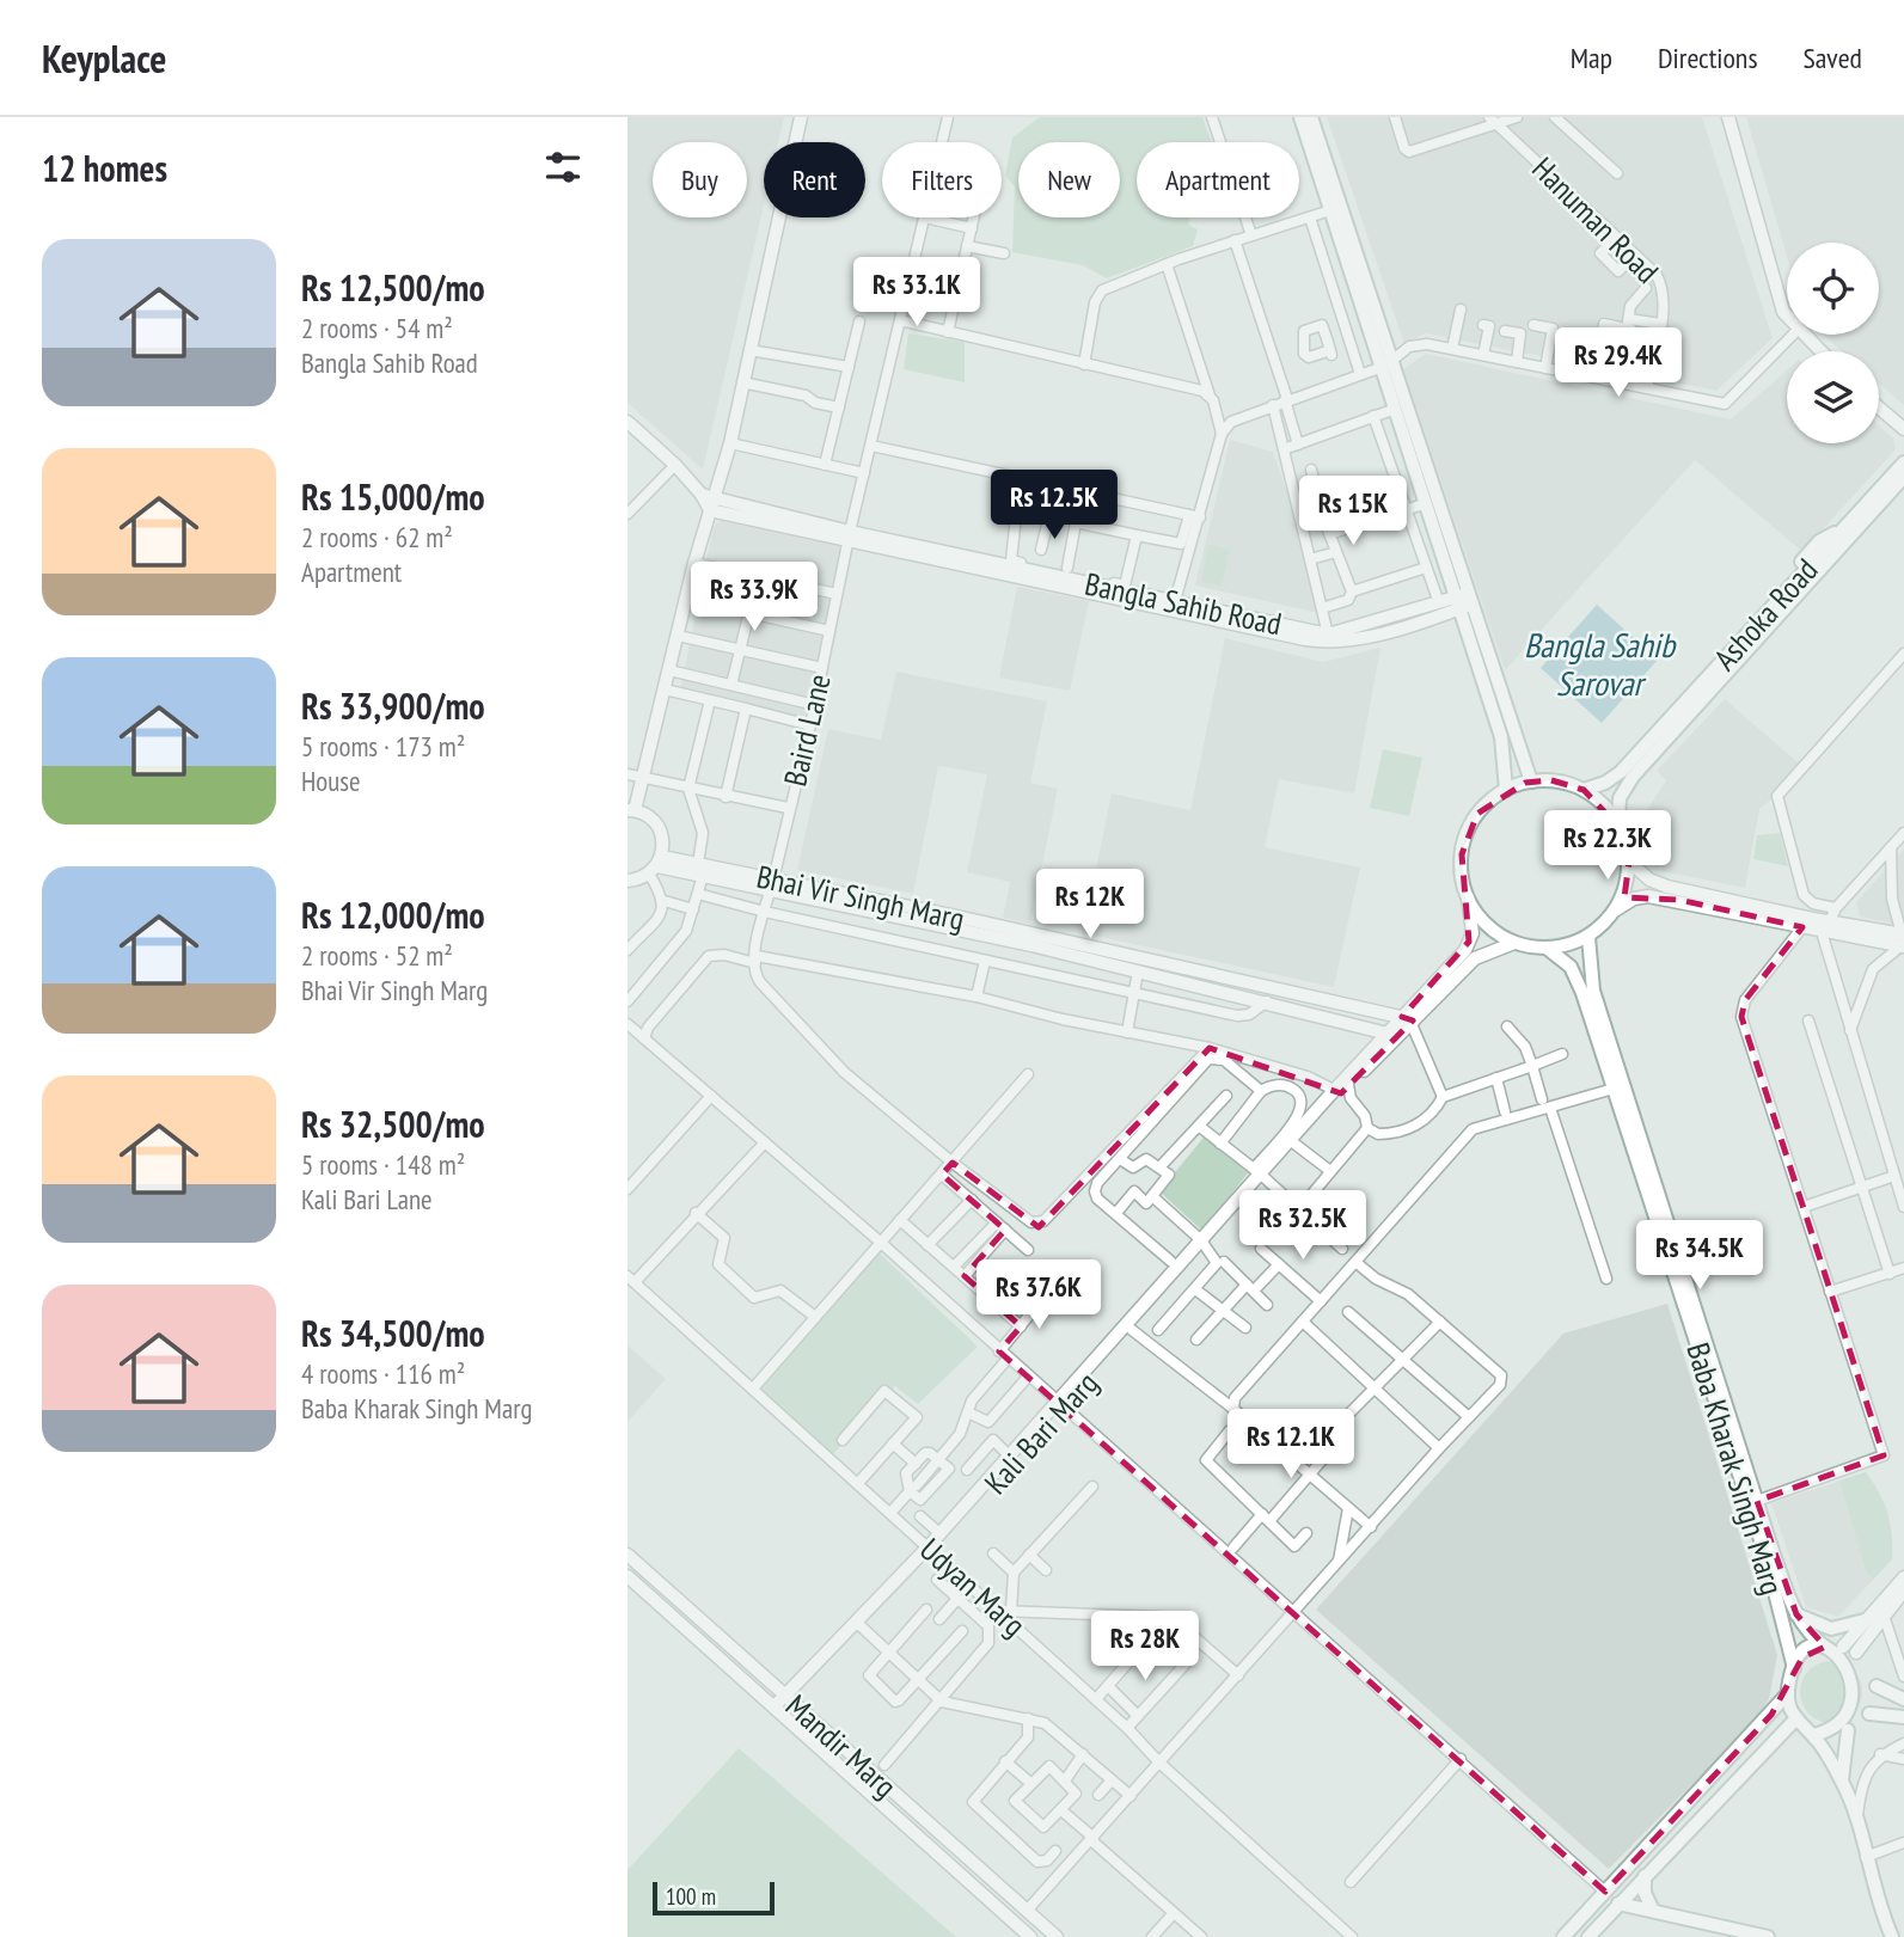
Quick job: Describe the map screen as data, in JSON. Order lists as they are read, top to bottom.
{
  "streets": {
    "main road": ["Ashoka Road", "Baba Kharak Singh Marg"],
    "street": [
      "Hanuman Road",
      "Bangla Sahib Road",
      "Baird Lane",
      "Bhai Vir Singh Marg",
      "Kali Bari Marg",
      "Udyan Marg",
      "Mandir Marg"
    ]
  },
  "crossings": [
    ["Bangla Sahib Road", "Baird Lane"],
    ["Ashoka Road", "Baba Kharak Singh Marg"],
    ["Baird Lane", "Bhai Vir Singh Marg"],
    ["Bhai Vir Singh Marg", "Kali Bari Marg"],
    ["Kali Bari Marg", "Udyan Marg"],
    ["Kali Bari Marg", "Mandir Marg"]
  ],
  "water": ["Bangla Sahib Sarovar"],
  "scale_bar": "100 m",
  "page": {
    "header": "Keyplace",
    "nav": ["Map", "Directions", "Saved"],
    "heading": "12 homes",
    "chip": [
      "Buy",
      "Rent",
      "Filters",
      "New",
      "Apartment"
    ],
    "list": [
      {
        "name": "Rs 12,500/mo",
        "note": "2 rooms · 54 m² · Bangla Sahib Road"
      },
      {
        "name": "Rs 15,000/mo",
        "note": "2 rooms · 62 m² · Apartment"
      },
      {
        "name": "Rs 33,900/mo",
        "note": "5 rooms · 173 m² · House"
      },
      {
        "name": "Rs 12,000/mo",
        "note": "2 rooms · 52 m² · Bhai Vir Singh Marg"
      },
      {
        "name": "Rs 32,500/mo",
        "note": "5 rooms · 148 m² · Kali Bari Lane"
      },
      {
        "name": "Rs 34,500/mo",
        "note": "4 rooms · 116 m² · Baba Kharak Singh Marg"
      }
    ],
    "price": [
      "Rs 33.1K",
      "Rs 29.4K",
      "Rs 12.5K",
      "Rs 15K",
      "Rs 33.9K",
      "Rs 22.3K",
      "Rs 12K",
      "Rs 32.5K",
      "Rs 34.5K",
      "Rs 37.6K",
      "Rs 12.1K",
      "Rs 28K"
    ],
    "scale": "100 m"
  }
}
